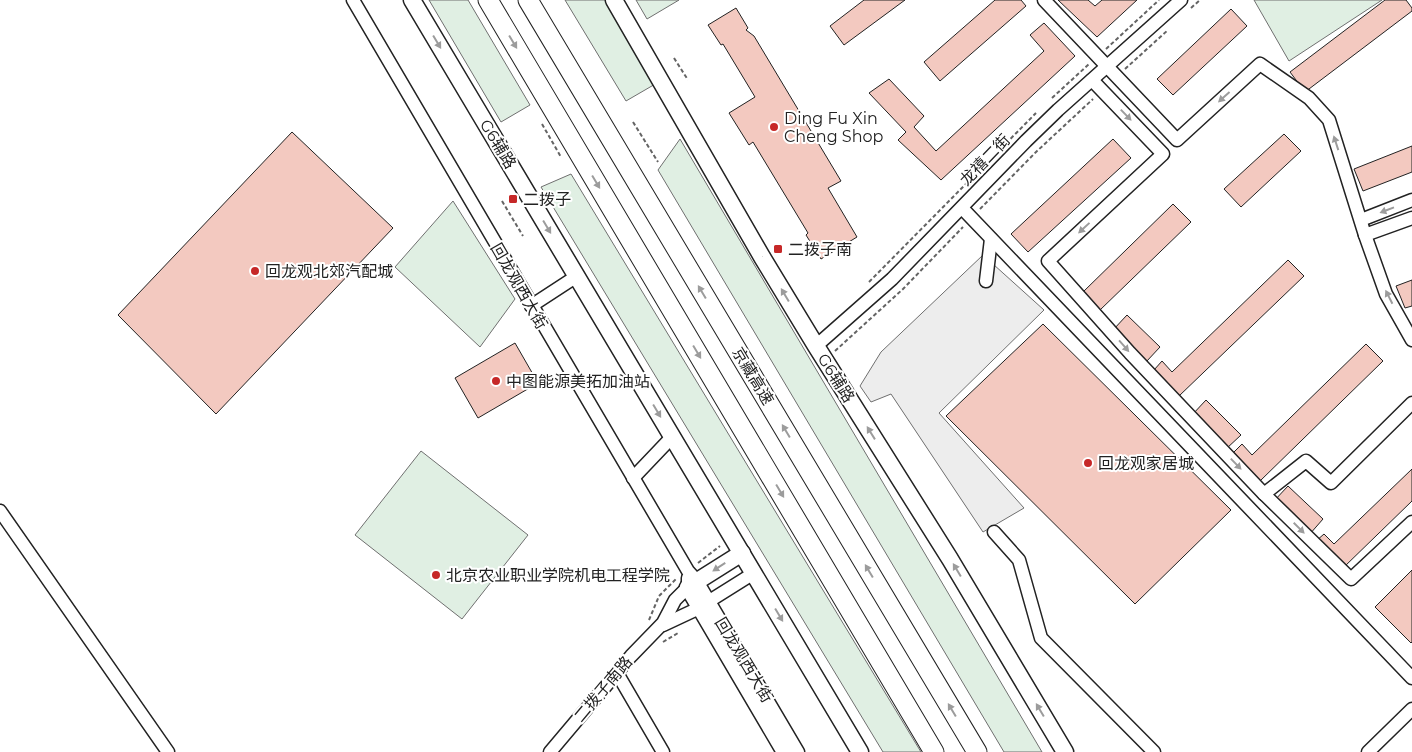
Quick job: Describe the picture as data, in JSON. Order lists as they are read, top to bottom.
{
  "streets": {
    "highway": ["京藏高速"],
    "main road": ["G6辅路", "回龙观西大街", "二拨子南路"],
    "street": ["龙禧二街"]
  },
  "crossings": [
    ["G6辅路", "龙禧二街"],
    ["G6辅路", "二拨子南路"],
    ["回龙观西大街", "二拨子南路"]
  ],
  "places": {
    "other": [
      "Ding Fu Xin Cheng Shop",
      "回龙观北郊汽配城",
      "中图能源美拓加油站",
      "回龙观家居城",
      "北京农业职业学院机电工程学院"
    ],
    "transit": ["二拨子", "二拨子南"]
  }
}
